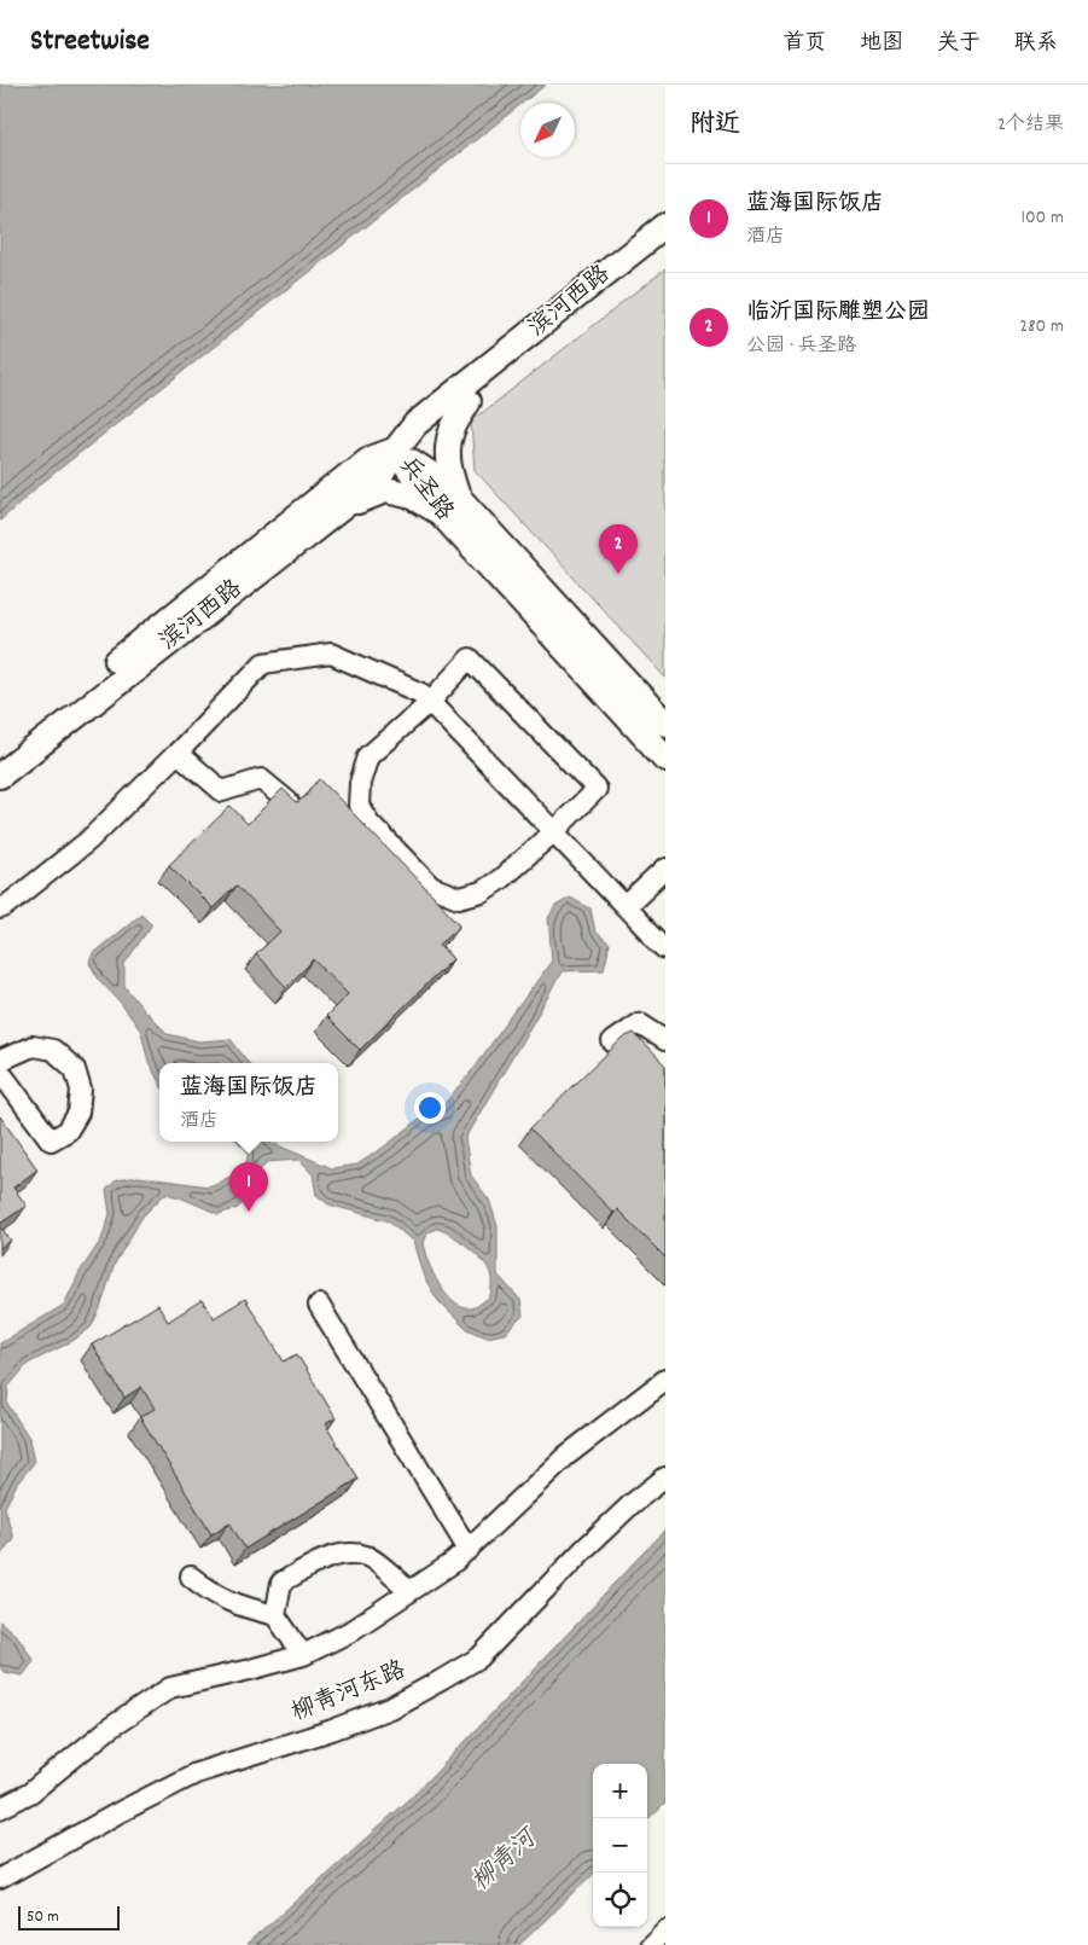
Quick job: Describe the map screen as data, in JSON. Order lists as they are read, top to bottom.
{
  "streets": {
    "main road": ["滨河西路", "兵圣路"],
    "street": ["柳青河东路"]
  },
  "crossings": [
    ["滨河西路", "兵圣路"]
  ],
  "water": ["柳青河"],
  "scale_bar": "50 m",
  "north": "bottom left",
  "page": {
    "header": "Streetwise",
    "nav": [
      "首页",
      "地图",
      "关于",
      "联系"
    ],
    "heading": ["附近", "2个结果"],
    "list": [
      {
        "mark": "1",
        "name": "蓝海国际饭店",
        "note": "酒店",
        "value": "100 m"
      },
      {
        "mark": "2",
        "name": "临沂国际雕塑公园",
        "note": "公园 · 兵圣路",
        "value": "280 m"
      }
    ],
    "pins": ["2", "1"],
    "popup": ["蓝海国际饭店", "酒店"],
    "map_buttons": ["+", "−"],
    "scale": "50 m"
  }
}
